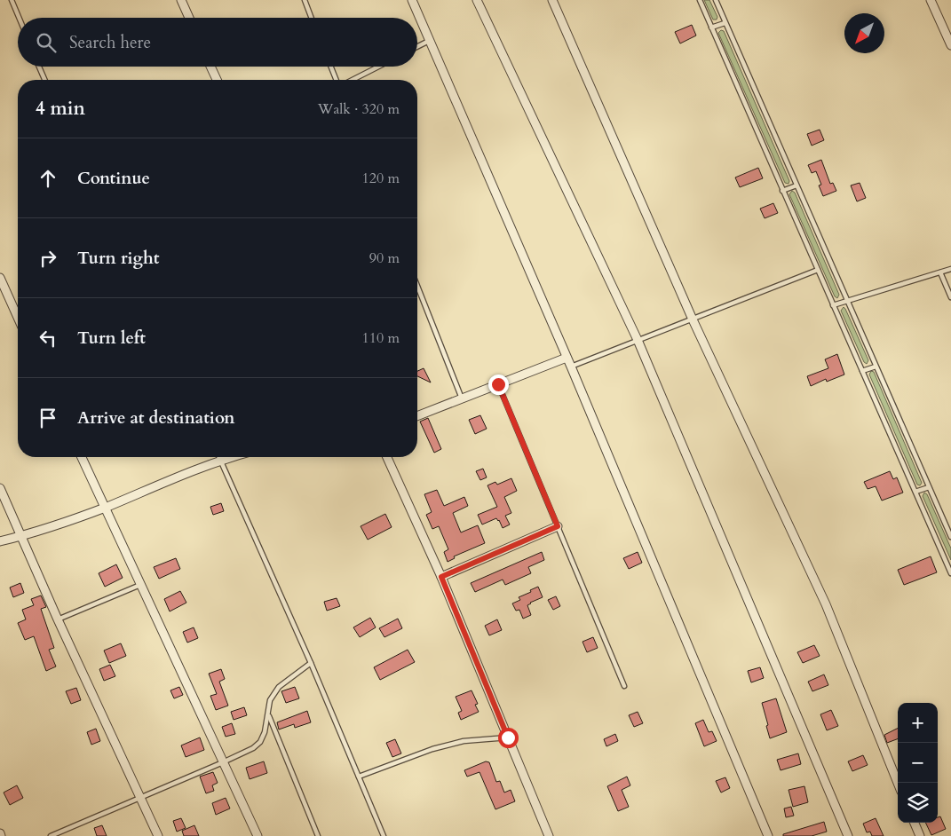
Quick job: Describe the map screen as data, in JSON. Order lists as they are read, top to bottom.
{
  "north": "bottom left",
  "page": {
    "search": "Search here",
    "heading": ["4 min", "Walk · 320 m"],
    "list": [
      ["Continue", "120 m"],
      ["Turn right", "90 m"],
      ["Turn left", "110 m"],
      "Arrive at destination"
    ],
    "map_buttons": ["+", "−"]
  }
}
